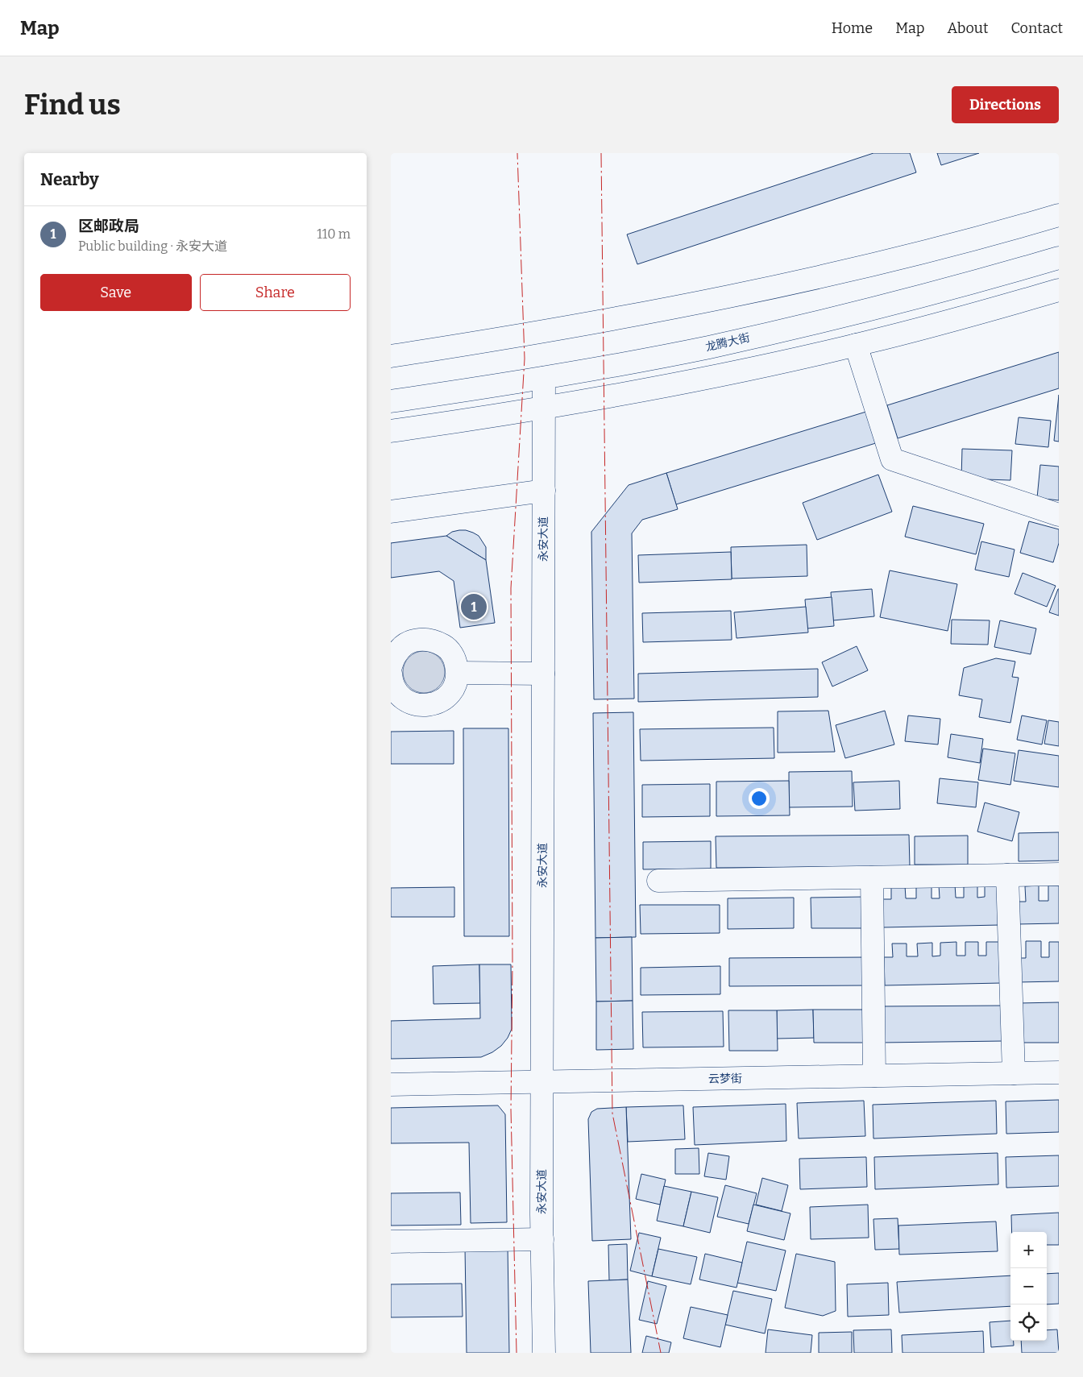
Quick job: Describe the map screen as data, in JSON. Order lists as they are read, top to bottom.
{
  "streets": {
    "main road": ["龙腾大街", "永安大道", "云梦街"]
  },
  "crossings": [
    ["龙腾大街", "永安大道"],
    ["永安大道", "云梦街"]
  ],
  "page": {
    "header": "Map",
    "nav": [
      "Home",
      "Map",
      "About",
      "Contact"
    ],
    "buttons": [
      "Directions",
      ["Save", "Share"]
    ],
    "title": "Find us",
    "heading": "Nearby",
    "list": [
      {
        "mark": "1",
        "name": "区邮政局",
        "note": "Public building · 永安大道",
        "value": "110 m"
      }
    ],
    "pins": "1",
    "map_buttons": ["+", "−"]
  }
}
